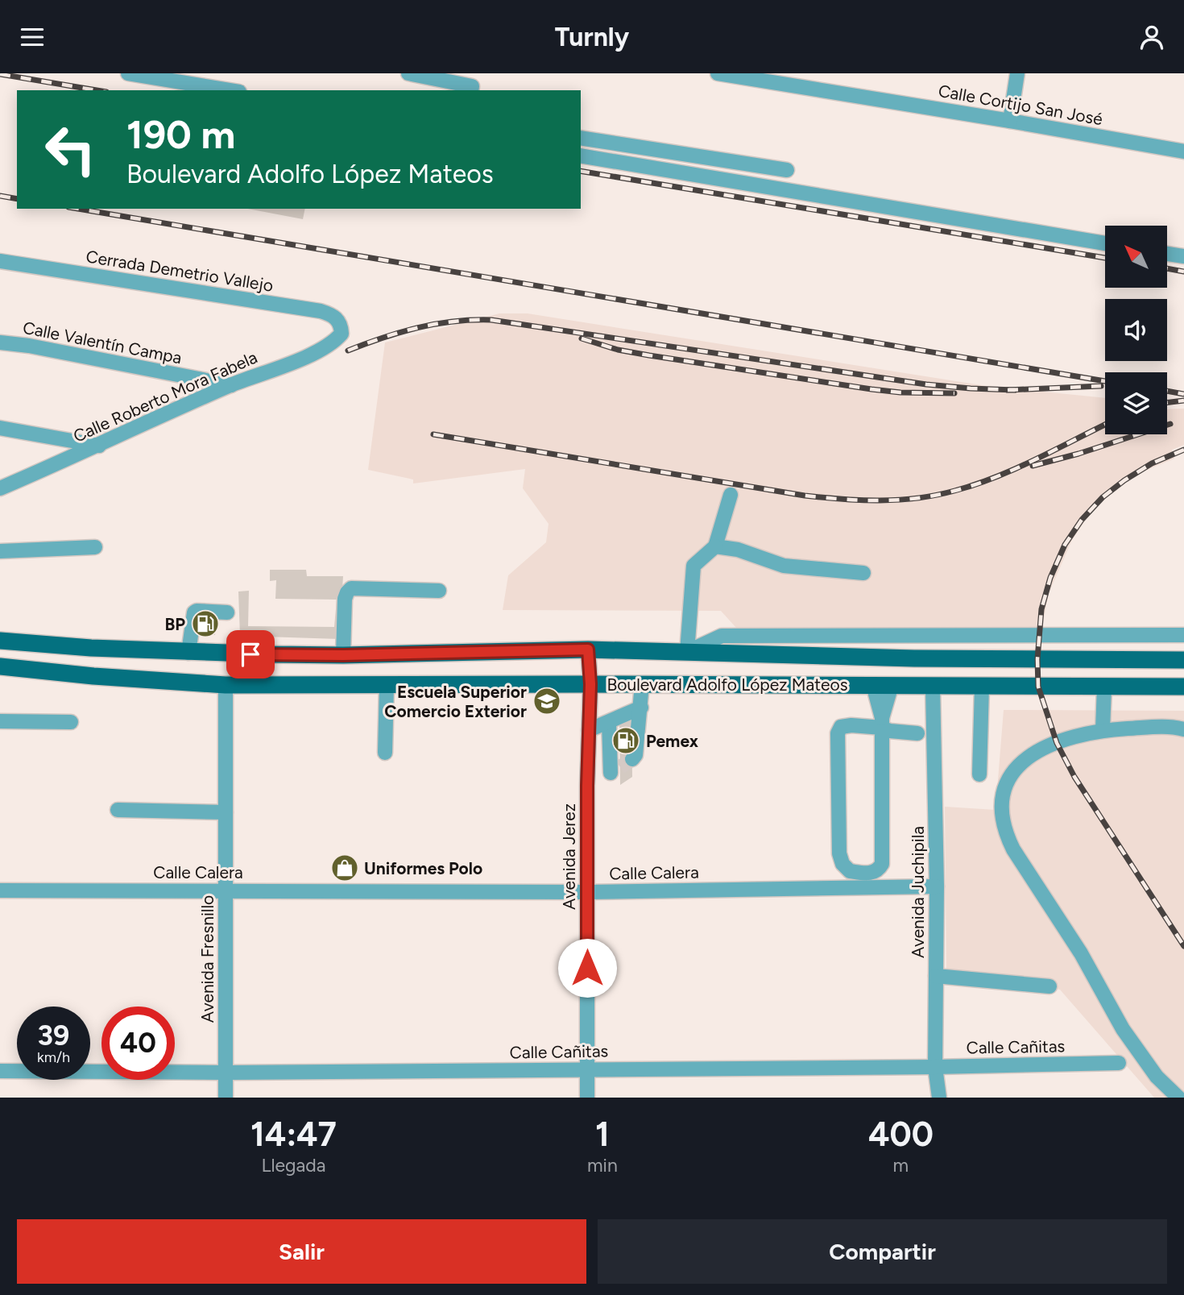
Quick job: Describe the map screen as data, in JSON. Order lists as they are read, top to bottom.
{
  "streets": {
    "main road": ["Boulevard Adolfo López Mateos"],
    "street": [
      "Calle Cortijo San José",
      "Cerrada Demetrio Vallejo",
      "Calle Valentín Campa",
      "Calle Roberto Mora Fabela",
      "Avenida Jerez",
      "Calle Calera",
      "Avenida Juchipila",
      "Avenida Fresnillo",
      "Calle Cañitas"
    ]
  },
  "crossings": [
    ["Cerrada Demetrio Vallejo", "Calle Roberto Mora Fabela"],
    ["Calle Valentín Campa", "Calle Roberto Mora Fabela"],
    ["Boulevard Adolfo López Mateos", "Avenida Jerez"],
    ["Boulevard Adolfo López Mateos", "Avenida Juchipila"],
    ["Boulevard Adolfo López Mateos", "Avenida Fresnillo"],
    ["Avenida Jerez", "Calle Calera"],
    ["Avenida Jerez", "Calle Cañitas"],
    ["Calle Calera", "Avenida Juchipila"],
    ["Calle Calera", "Avenida Fresnillo"],
    ["Avenida Juchipila", "Calle Cañitas"],
    ["Avenida Fresnillo", "Calle Cañitas"]
  ],
  "places": {
    "fuel station": ["BP", "Pemex"],
    "school or university": ["Escuela Superior Comercio Exterior"],
    "shop": ["Uniformes Polo"]
  },
  "north": "top left",
  "page": {
    "header": "Turnly",
    "turn": ["190 m", "Boulevard Adolfo López Mateos"],
    "speed": "39 km/h",
    "limit": "40",
    "eta": [
      "14:47",
      "Llegada",
      "1",
      "min",
      "400",
      "m"
    ],
    "buttons": ["Salir", "Compartir"]
  }
}
